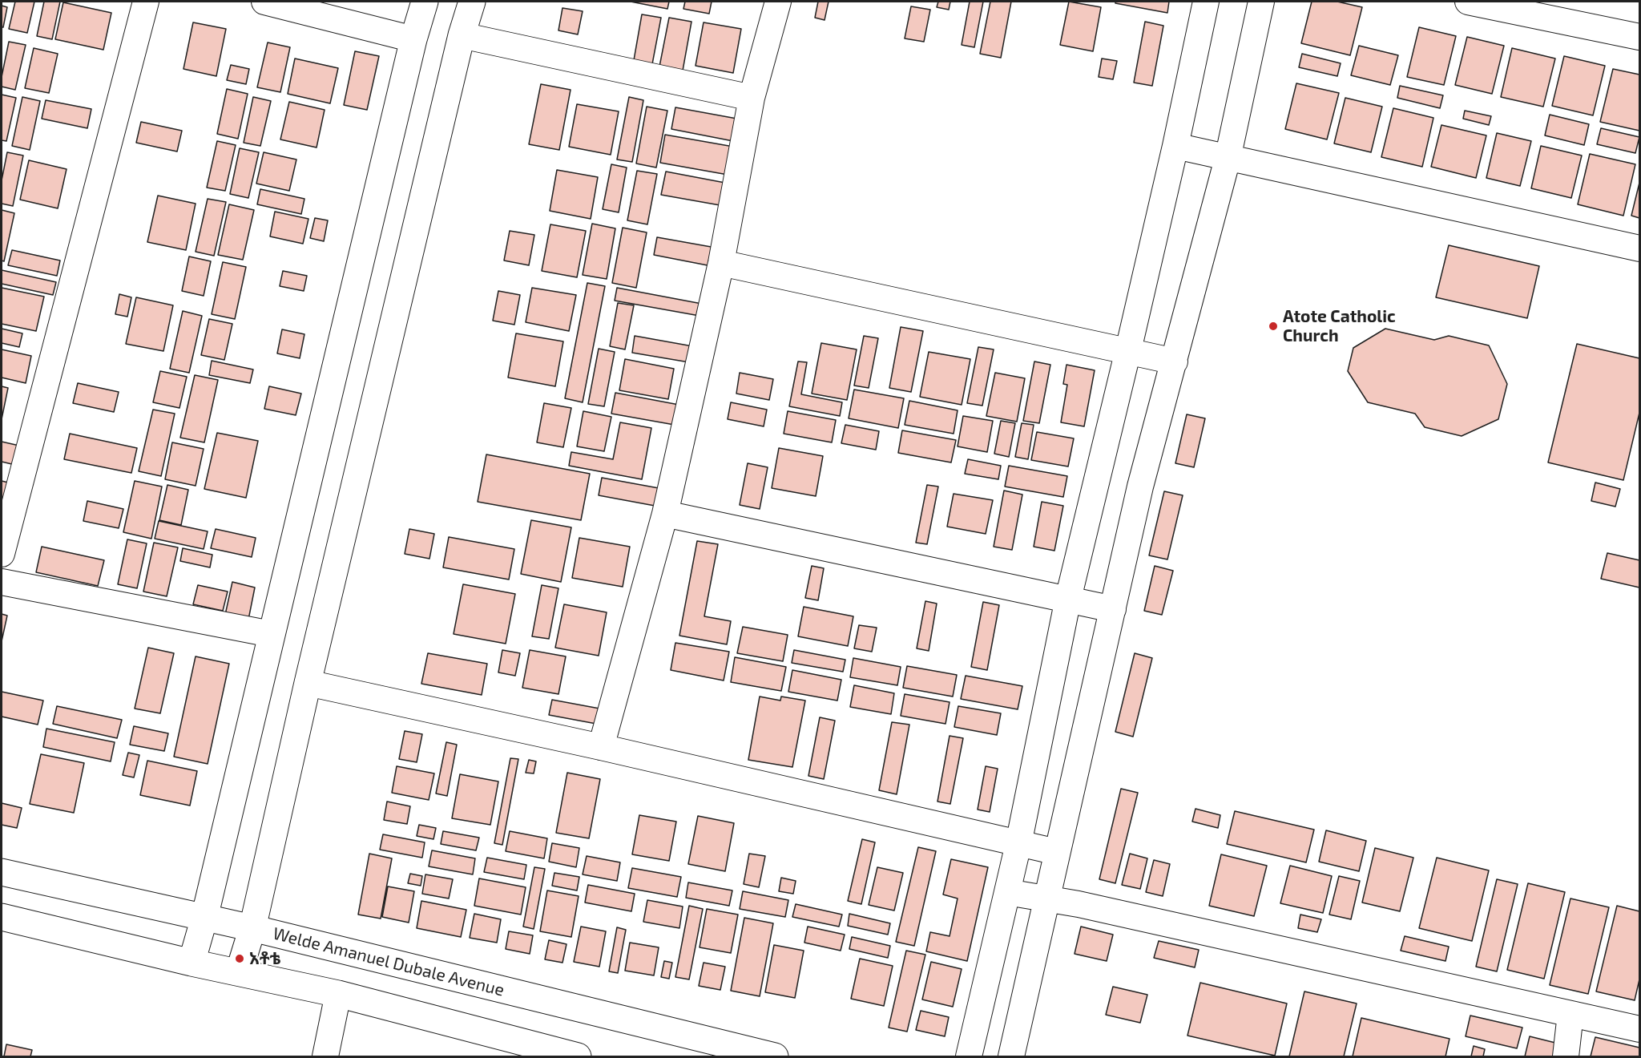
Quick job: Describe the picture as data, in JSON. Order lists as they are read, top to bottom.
{
  "streets": {
    "main road": ["Welde Amanuel Dubale Avenue"]
  },
  "places": ["Atote Catholic Church", "አቶቴ"]
}
